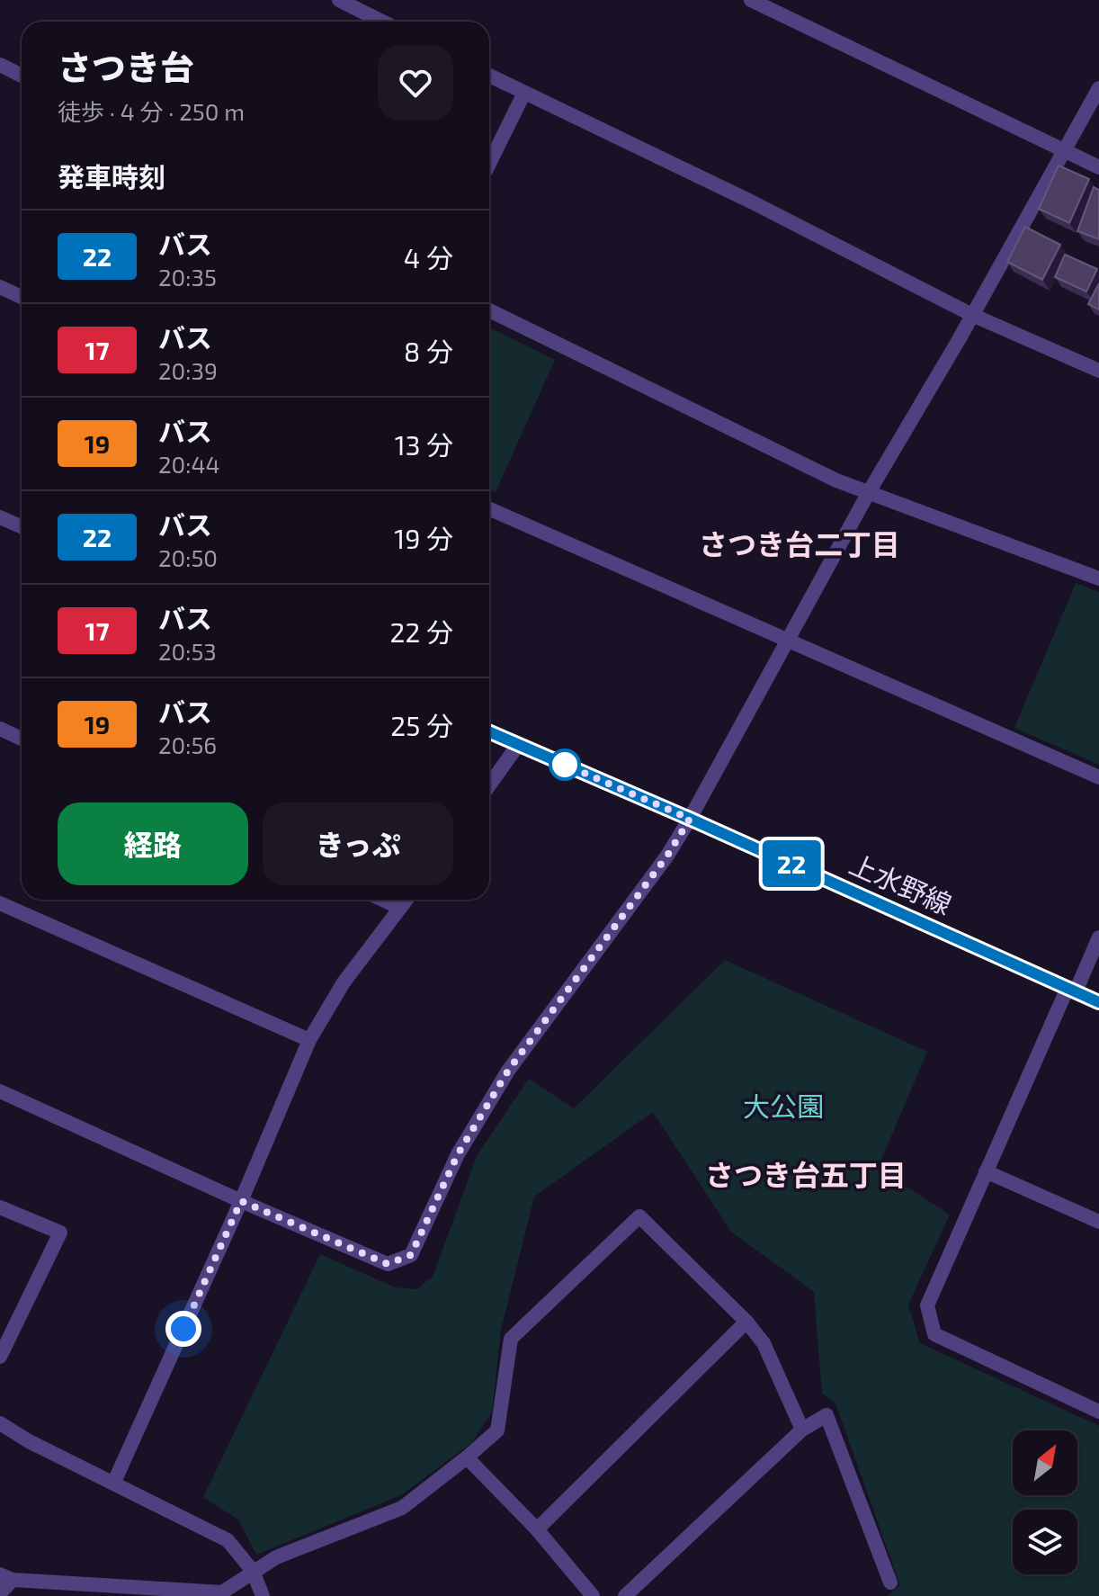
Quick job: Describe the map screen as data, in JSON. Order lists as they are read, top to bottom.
{
  "streets": {
    "street": ["上水野線"]
  },
  "districts": ["さつき台二丁目", "さつき台五丁目"],
  "parks": ["大公園"],
  "lines": ["bus line 22"],
  "north": "top right",
  "page": {
    "on_map": "22",
    "heading": [
      ["さつき台", "徒歩 · 4 分 · 250 m"],
      "発車時刻"
    ],
    "list": [
      {
        "mark": "22",
        "name": "バス",
        "note": "20:35",
        "value": "4 分"
      },
      {
        "mark": "17",
        "name": "バス",
        "note": "20:39",
        "value": "8 分"
      },
      {
        "mark": "19",
        "name": "バス",
        "note": "20:44",
        "value": "13 分"
      },
      {
        "mark": "22",
        "name": "バス",
        "note": "20:50",
        "value": "19 分"
      },
      {
        "mark": "17",
        "name": "バス",
        "note": "20:53",
        "value": "22 分"
      },
      {
        "mark": "19",
        "name": "バス",
        "note": "20:56",
        "value": "25 分"
      }
    ],
    "buttons": ["経路", "きっぷ"]
  }
}
